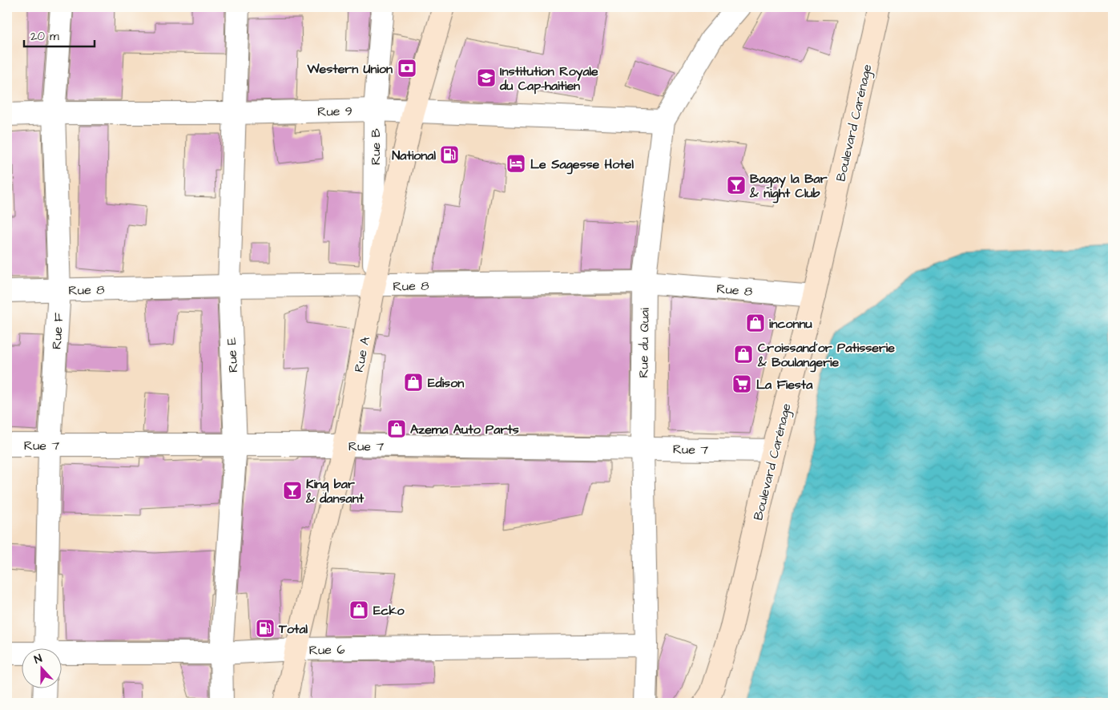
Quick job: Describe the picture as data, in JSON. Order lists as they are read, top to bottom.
{
  "streets": {
    "street": [
      "Rue 9",
      "Boulevard Carénage",
      "Rue B",
      "Rue 8",
      "Rue F",
      "Rue du Quai",
      "Rue A",
      "Rue E",
      "Rue 7",
      "Rue 6"
    ]
  },
  "crossings": [
    ["Rue 9", "Rue B"],
    ["Rue 9", "Rue F"],
    ["Rue 9", "Rue du Quai"],
    ["Rue 9", "Rue A"],
    ["Rue 9", "Rue E"],
    ["Boulevard Carénage", "Rue 8"],
    ["Boulevard Carénage", "Rue 7"],
    ["Rue B", "Rue 8"],
    ["Rue B", "Rue A"],
    ["Rue 8", "Rue F"],
    ["Rue 8", "Rue du Quai"],
    ["Rue 8", "Rue A"],
    ["Rue 8", "Rue E"],
    ["Rue F", "Rue 7"],
    ["Rue du Quai", "Rue 7"],
    ["Rue du Quai", "Rue 6"],
    ["Rue A", "Rue 7"],
    ["Rue A", "Rue 6"],
    ["Rue E", "Rue 7"],
    ["Rue E", "Rue 6"]
  ],
  "places": {
    "bank": ["Western Union"],
    "school or university": ["Institution Royale du Cap-haitien"],
    "fuel station": ["National", "Total"],
    "hotel": ["Le Sagesse Hotel"],
    "bar": ["Bagay la Bar & night Club", "King bar & dansant"],
    "shop": [
      "inconnu",
      "Croissand´or Patisserie & Boulangerie",
      "Edison",
      "Azema Auto Parts",
      "Ecko"
    ],
    "supermarket": ["La Fiesta"]
  },
  "scale_bar": "20 m",
  "north": "top"
}
